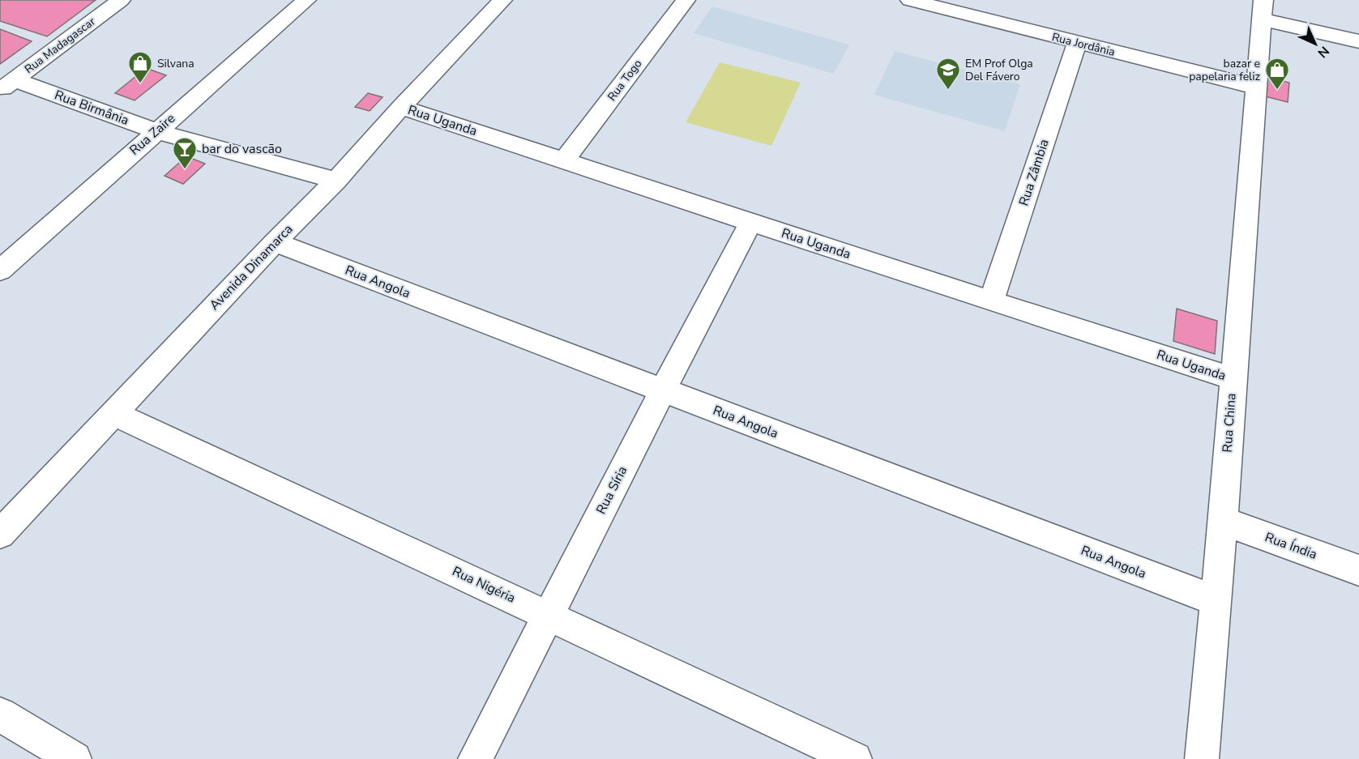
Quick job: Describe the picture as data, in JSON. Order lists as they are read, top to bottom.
{
  "streets": {
    "street": [
      "Rua Jordânia",
      "Rua Madagascar",
      "Rua Togo",
      "Rua Birmânia",
      "Rua Uganda",
      "Rua Zaire",
      "Rua Zâmbia",
      "Avenida Dinamarca",
      "Rua Angola",
      "Rua China",
      "Rua Síria",
      "Rua Índia",
      "Rua Nigéria"
    ]
  },
  "crossings": [
    ["Rua Jordânia", "Rua Zâmbia"],
    ["Rua Jordânia", "Rua China"],
    ["Rua Madagascar", "Rua Birmânia"],
    ["Rua Togo", "Rua Uganda"],
    ["Rua Birmânia", "Rua Zaire"],
    ["Rua Birmânia", "Avenida Dinamarca"],
    ["Rua Uganda", "Rua Zâmbia"],
    ["Rua Uganda", "Avenida Dinamarca"],
    ["Rua Uganda", "Rua China"],
    ["Rua Uganda", "Rua Síria"],
    ["Avenida Dinamarca", "Rua Angola"],
    ["Avenida Dinamarca", "Rua Nigéria"],
    ["Rua Angola", "Rua China"],
    ["Rua Angola", "Rua Síria"],
    ["Rua China", "Rua Índia"],
    ["Rua Síria", "Rua Nigéria"]
  ],
  "places": {
    "shop": ["Silvana", "bazar e papelaria feliz"],
    "school or university": ["EM Prof Olga Del Fávero"],
    "bar": ["bar do vascão"]
  },
  "north": "bottom right"
}
